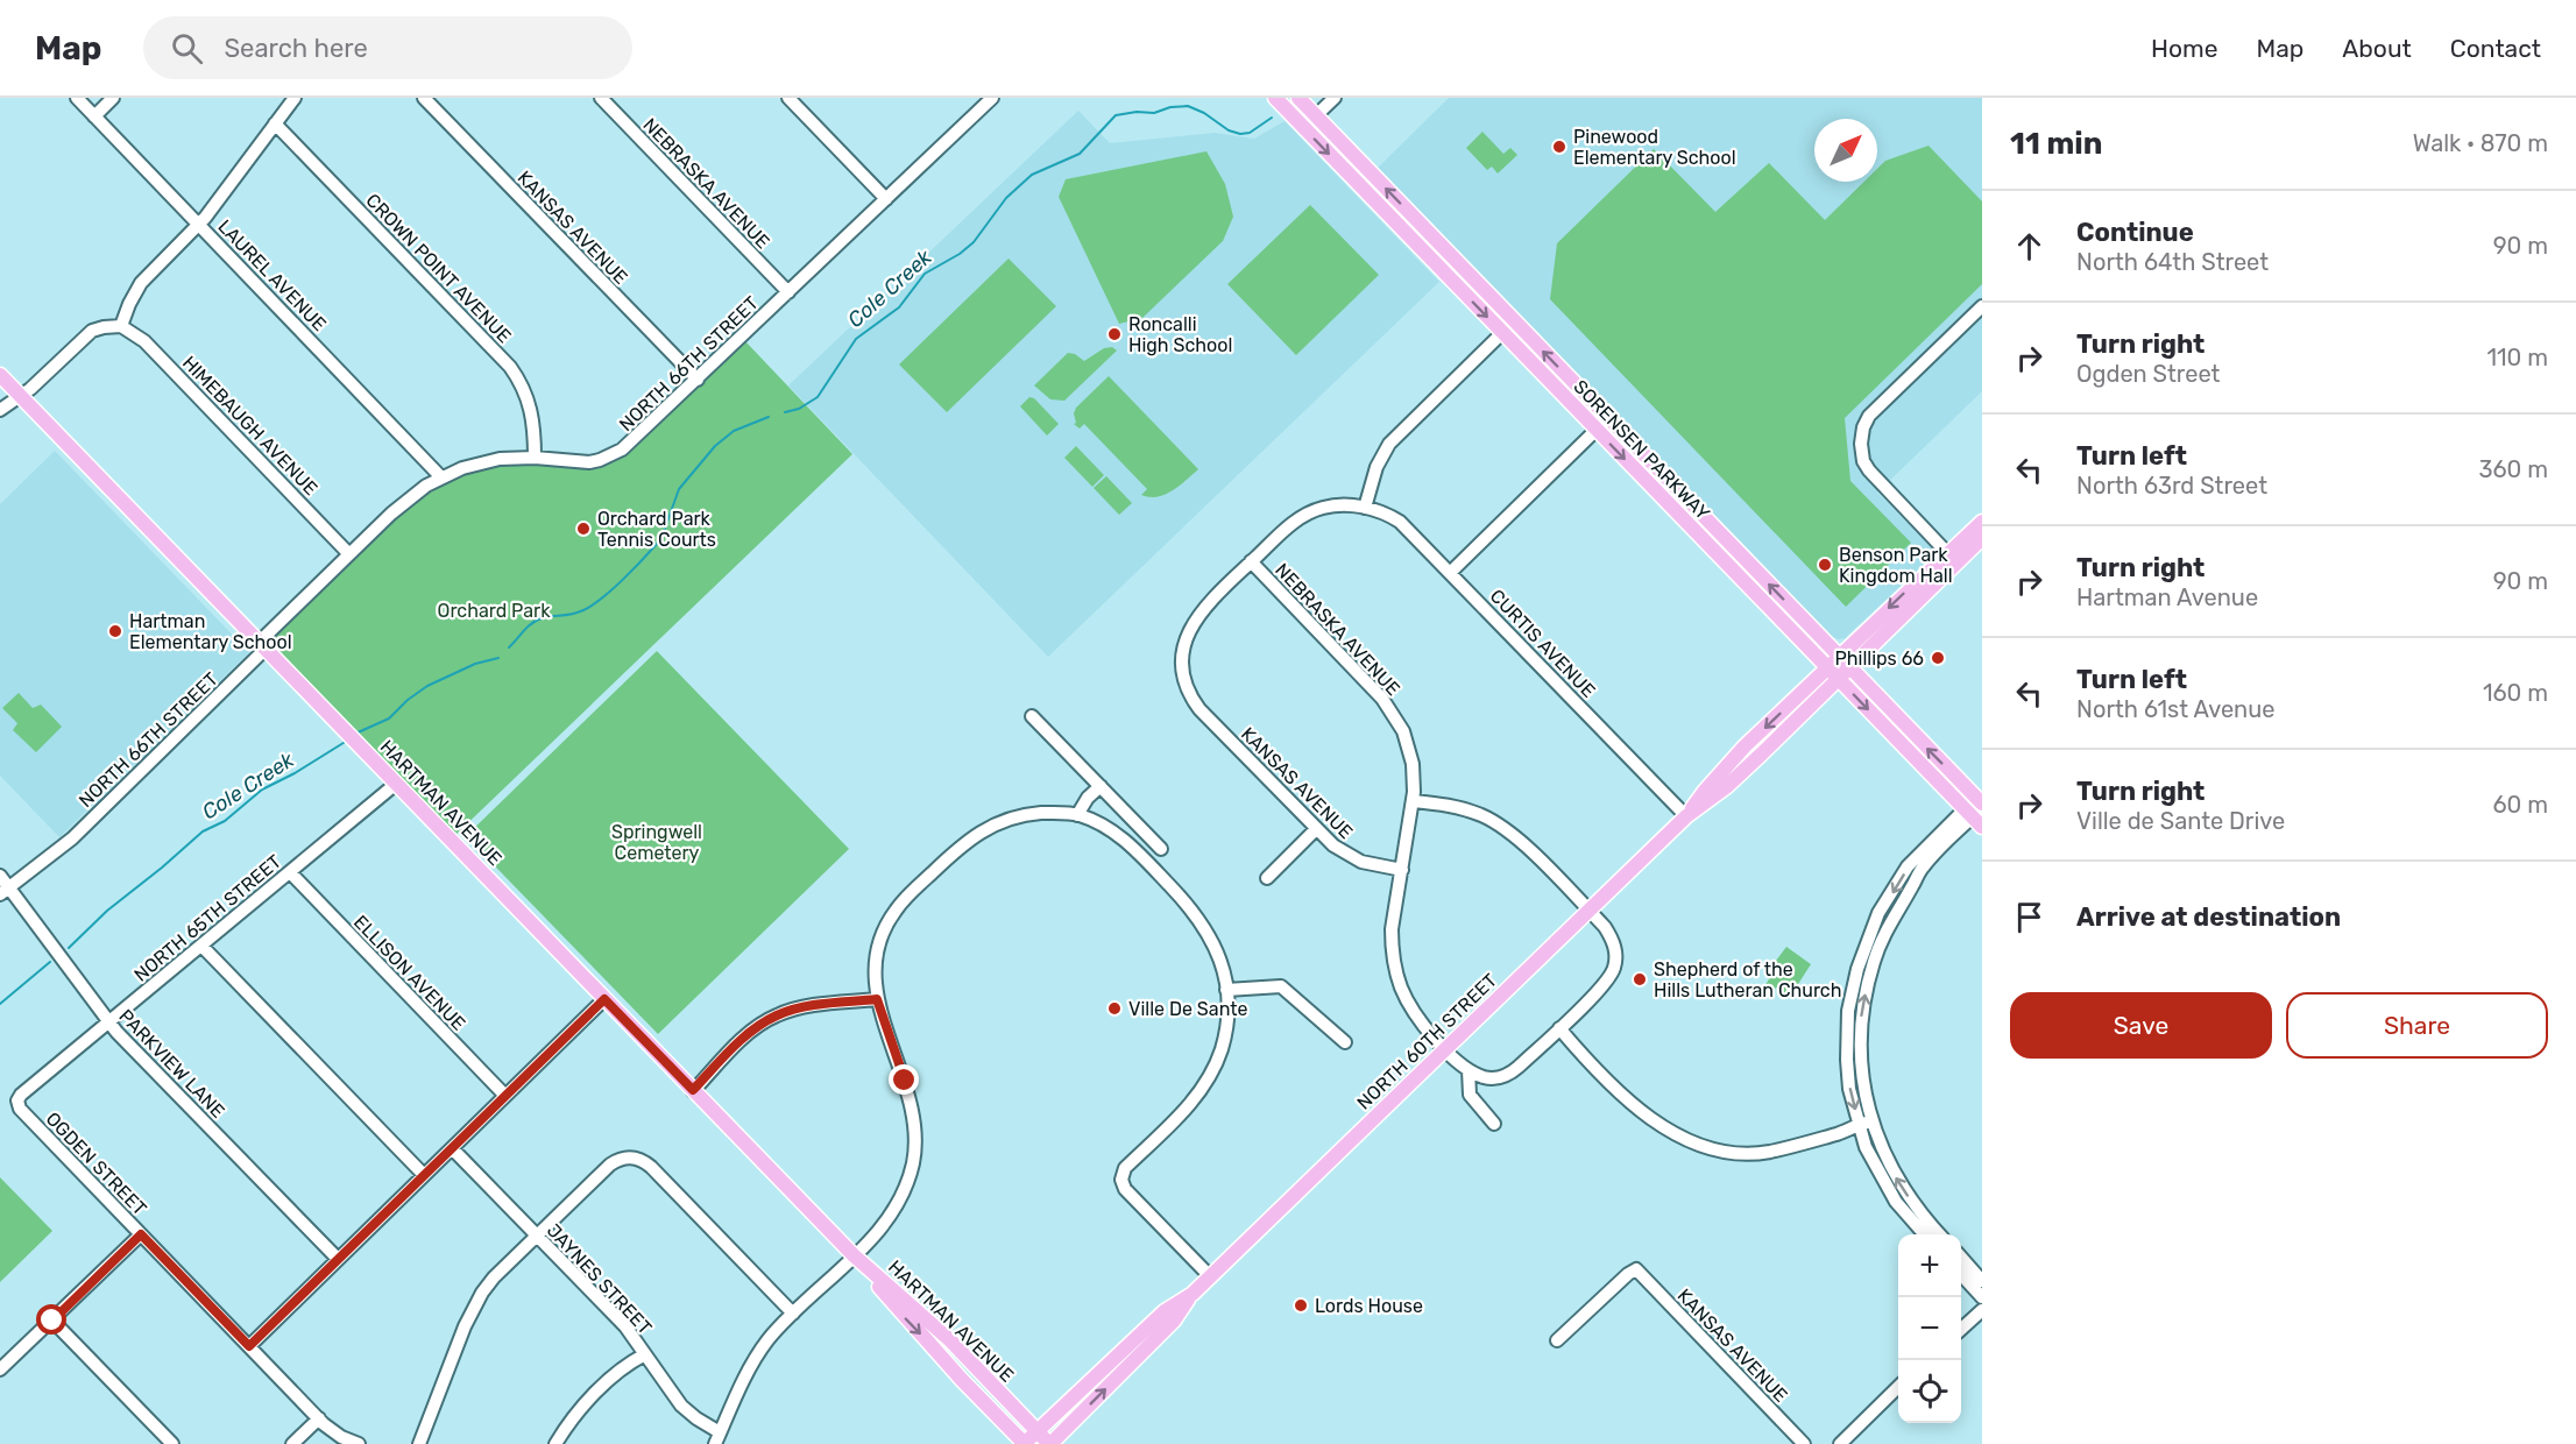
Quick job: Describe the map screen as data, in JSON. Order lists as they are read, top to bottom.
{
  "streets": {
    "main road": ["SORENSEN PARKWAY", "HARTMAN AVENUE", "NORTH 60TH STREET"],
    "street": [
      "NEBRASKA AVENUE",
      "KANSAS AVENUE",
      "CROWN POINT AVENUE",
      "LAUREL AVENUE",
      "NORTH 66TH STREET",
      "HIMEBAUGH AVENUE",
      "CURTIS AVENUE",
      "NORTH 65TH STREET",
      "ELLISON AVENUE",
      "PARKVIEW LANE",
      "OGDEN STREET",
      "JAYNES STREET"
    ]
  },
  "crossings": [
    ["NEBRASKA AVENUE", "KANSAS AVENUE"],
    ["NEBRASKA AVENUE", "NORTH 66TH STREET"],
    ["KANSAS AVENUE", "NORTH 66TH STREET"],
    ["CROWN POINT AVENUE", "NORTH 66TH STREET"],
    ["LAUREL AVENUE", "NORTH 66TH STREET"],
    ["NORTH 66TH STREET", "HIMEBAUGH AVENUE"],
    ["NORTH 66TH STREET", "HARTMAN AVENUE"],
    ["NORTH 66TH STREET", "PARKVIEW LANE"],
    ["SORENSEN PARKWAY", "NORTH 60TH STREET"],
    ["CURTIS AVENUE", "NORTH 60TH STREET"],
    ["HARTMAN AVENUE", "NORTH 65TH STREET"],
    ["HARTMAN AVENUE", "NORTH 60TH STREET"],
    ["NORTH 65TH STREET", "ELLISON AVENUE"],
    ["NORTH 65TH STREET", "PARKVIEW LANE"],
    ["NORTH 65TH STREET", "OGDEN STREET"]
  ],
  "water": ["Cole Creek"],
  "parks": ["Orchard Park", "Springwell Cemetery"],
  "places": [
    "Pinewood Elementary School",
    "Roncalli High School",
    "Orchard Park Tennis Courts",
    "Benson Park Kingdom Hall",
    "Hartman Elementary School",
    "Phillips 66",
    "Shepherd of the Hills Lutheran Church",
    "Ville De Sante",
    "Lords House"
  ],
  "north": "top right",
  "page": {
    "header": "Map",
    "search": "Search here",
    "nav": [
      "Home",
      "Map",
      "About",
      "Contact"
    ],
    "heading": ["11 min", "Walk · 870 m"],
    "list": [
      ["Continue", "North 64th Street", "90 m"],
      ["Turn right", "Ogden Street", "110 m"],
      ["Turn left", "North 63rd Street", "360 m"],
      ["Turn right", "Hartman Avenue", "90 m"],
      ["Turn left", "North 61st Avenue", "160 m"],
      ["Turn right", "Ville de Sante Drive", "60 m"],
      "Arrive at destination"
    ],
    "buttons": ["Save", "Share"],
    "map_buttons": ["+", "−"]
  }
}
